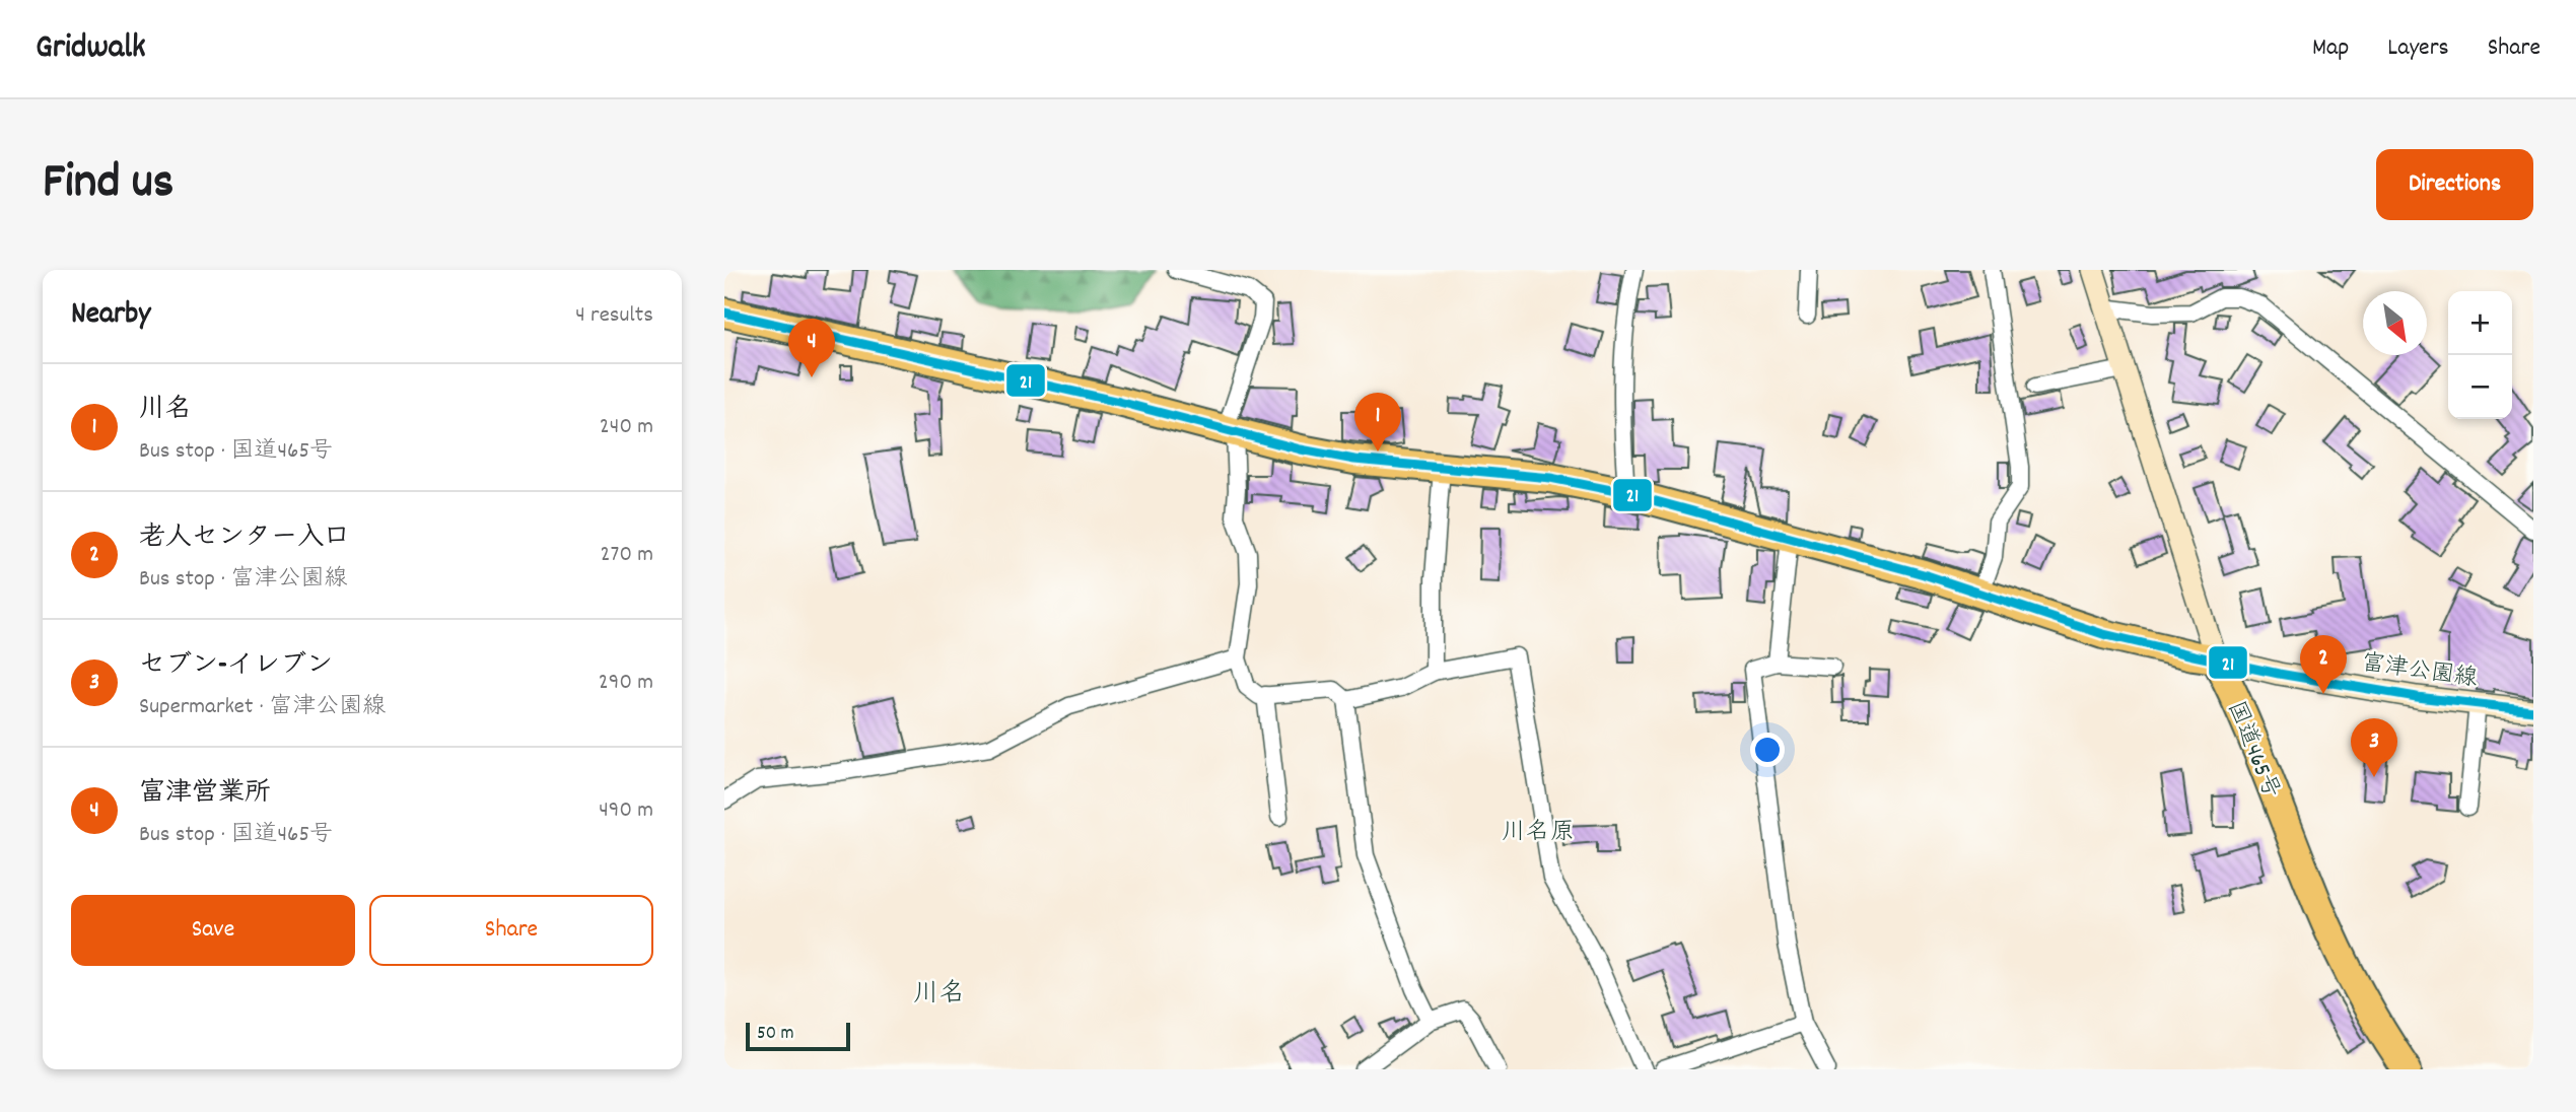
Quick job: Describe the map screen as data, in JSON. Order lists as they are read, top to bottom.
{
  "streets": {
    "highway": ["国道465号"],
    "street": ["富津公園線"]
  },
  "crossings": [
    ["富津公園線", "国道465号"]
  ],
  "districts": ["川名原", "川名"],
  "lines": ["transit line 21"],
  "scale_bar": "50 m",
  "north": "bottom right",
  "page": {
    "header": "Gridwalk",
    "nav": ["Map", "Layers", "Share"],
    "title": "Find us",
    "buttons": [
      "Directions",
      ["Save", "Share"]
    ],
    "heading": ["Nearby", "4 results"],
    "map_buttons": ["+", "−"],
    "pins": [
      "4",
      "1",
      "2",
      "3"
    ],
    "list": [
      {
        "mark": "1",
        "name": "川名",
        "note": "Bus stop · 国道465号",
        "value": "240 m"
      },
      {
        "mark": "2",
        "name": "老人センター入口",
        "note": "Bus stop · 富津公園線",
        "value": "270 m"
      },
      {
        "mark": "3",
        "name": "セブン-イレブン",
        "note": "Supermarket · 富津公園線",
        "value": "290 m"
      },
      {
        "mark": "4",
        "name": "富津営業所",
        "note": "Bus stop · 国道465号",
        "value": "490 m"
      }
    ],
    "scale": "50 m"
  }
}
